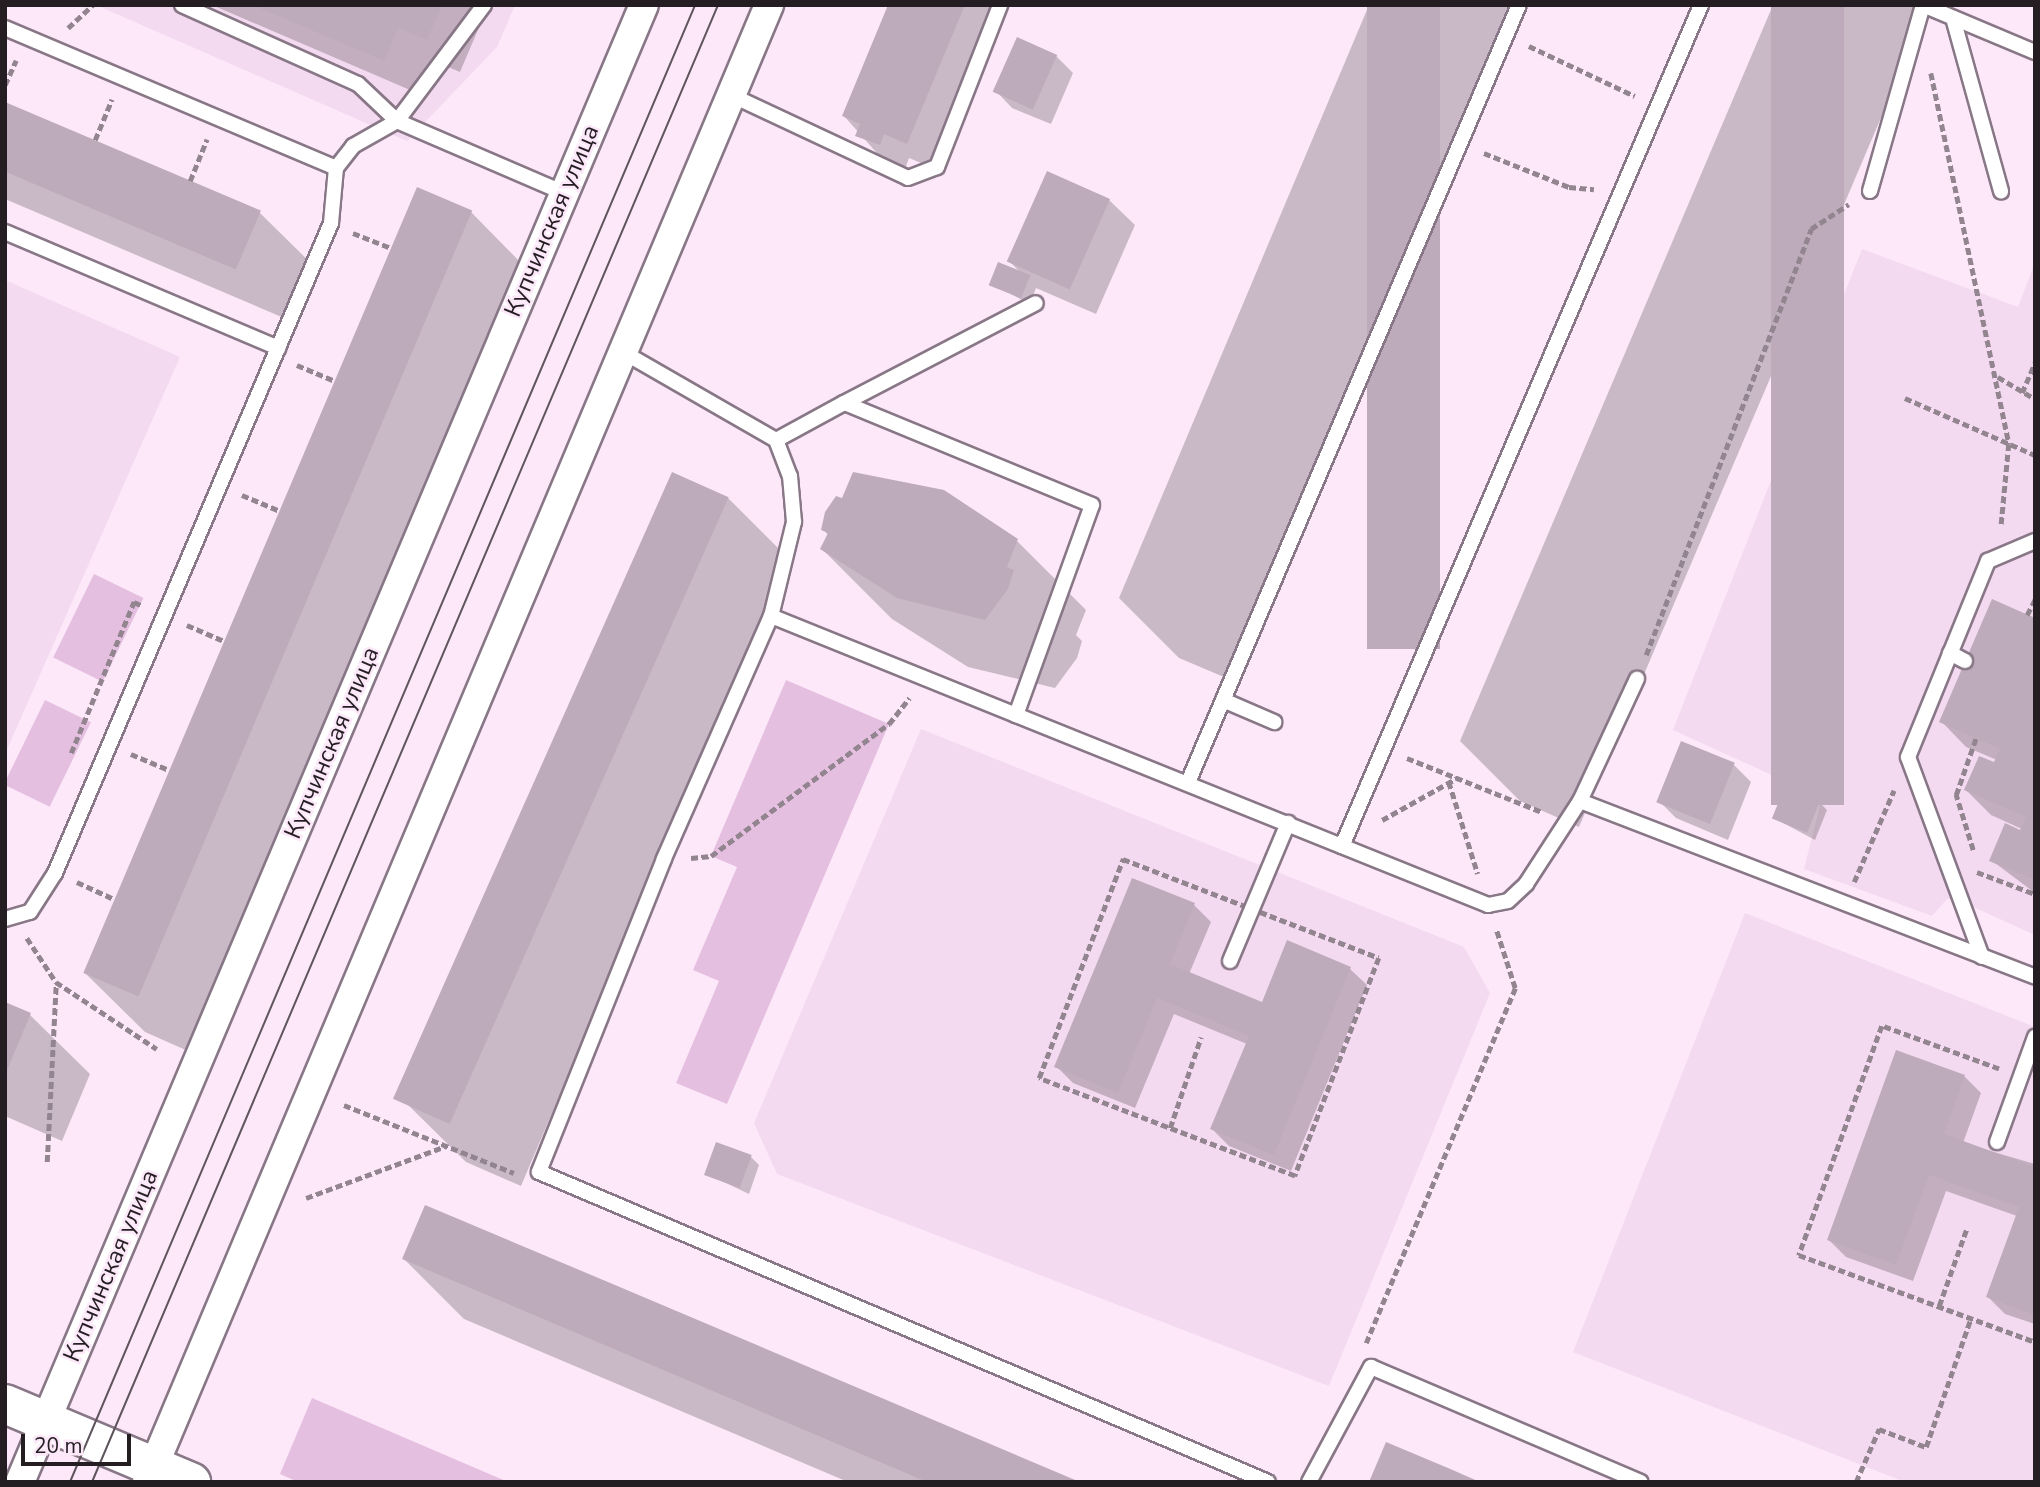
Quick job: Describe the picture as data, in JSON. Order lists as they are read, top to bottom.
{
  "streets": {
    "street": ["Купчинская улица"]
  },
  "scale_bar": "20 m"
}
